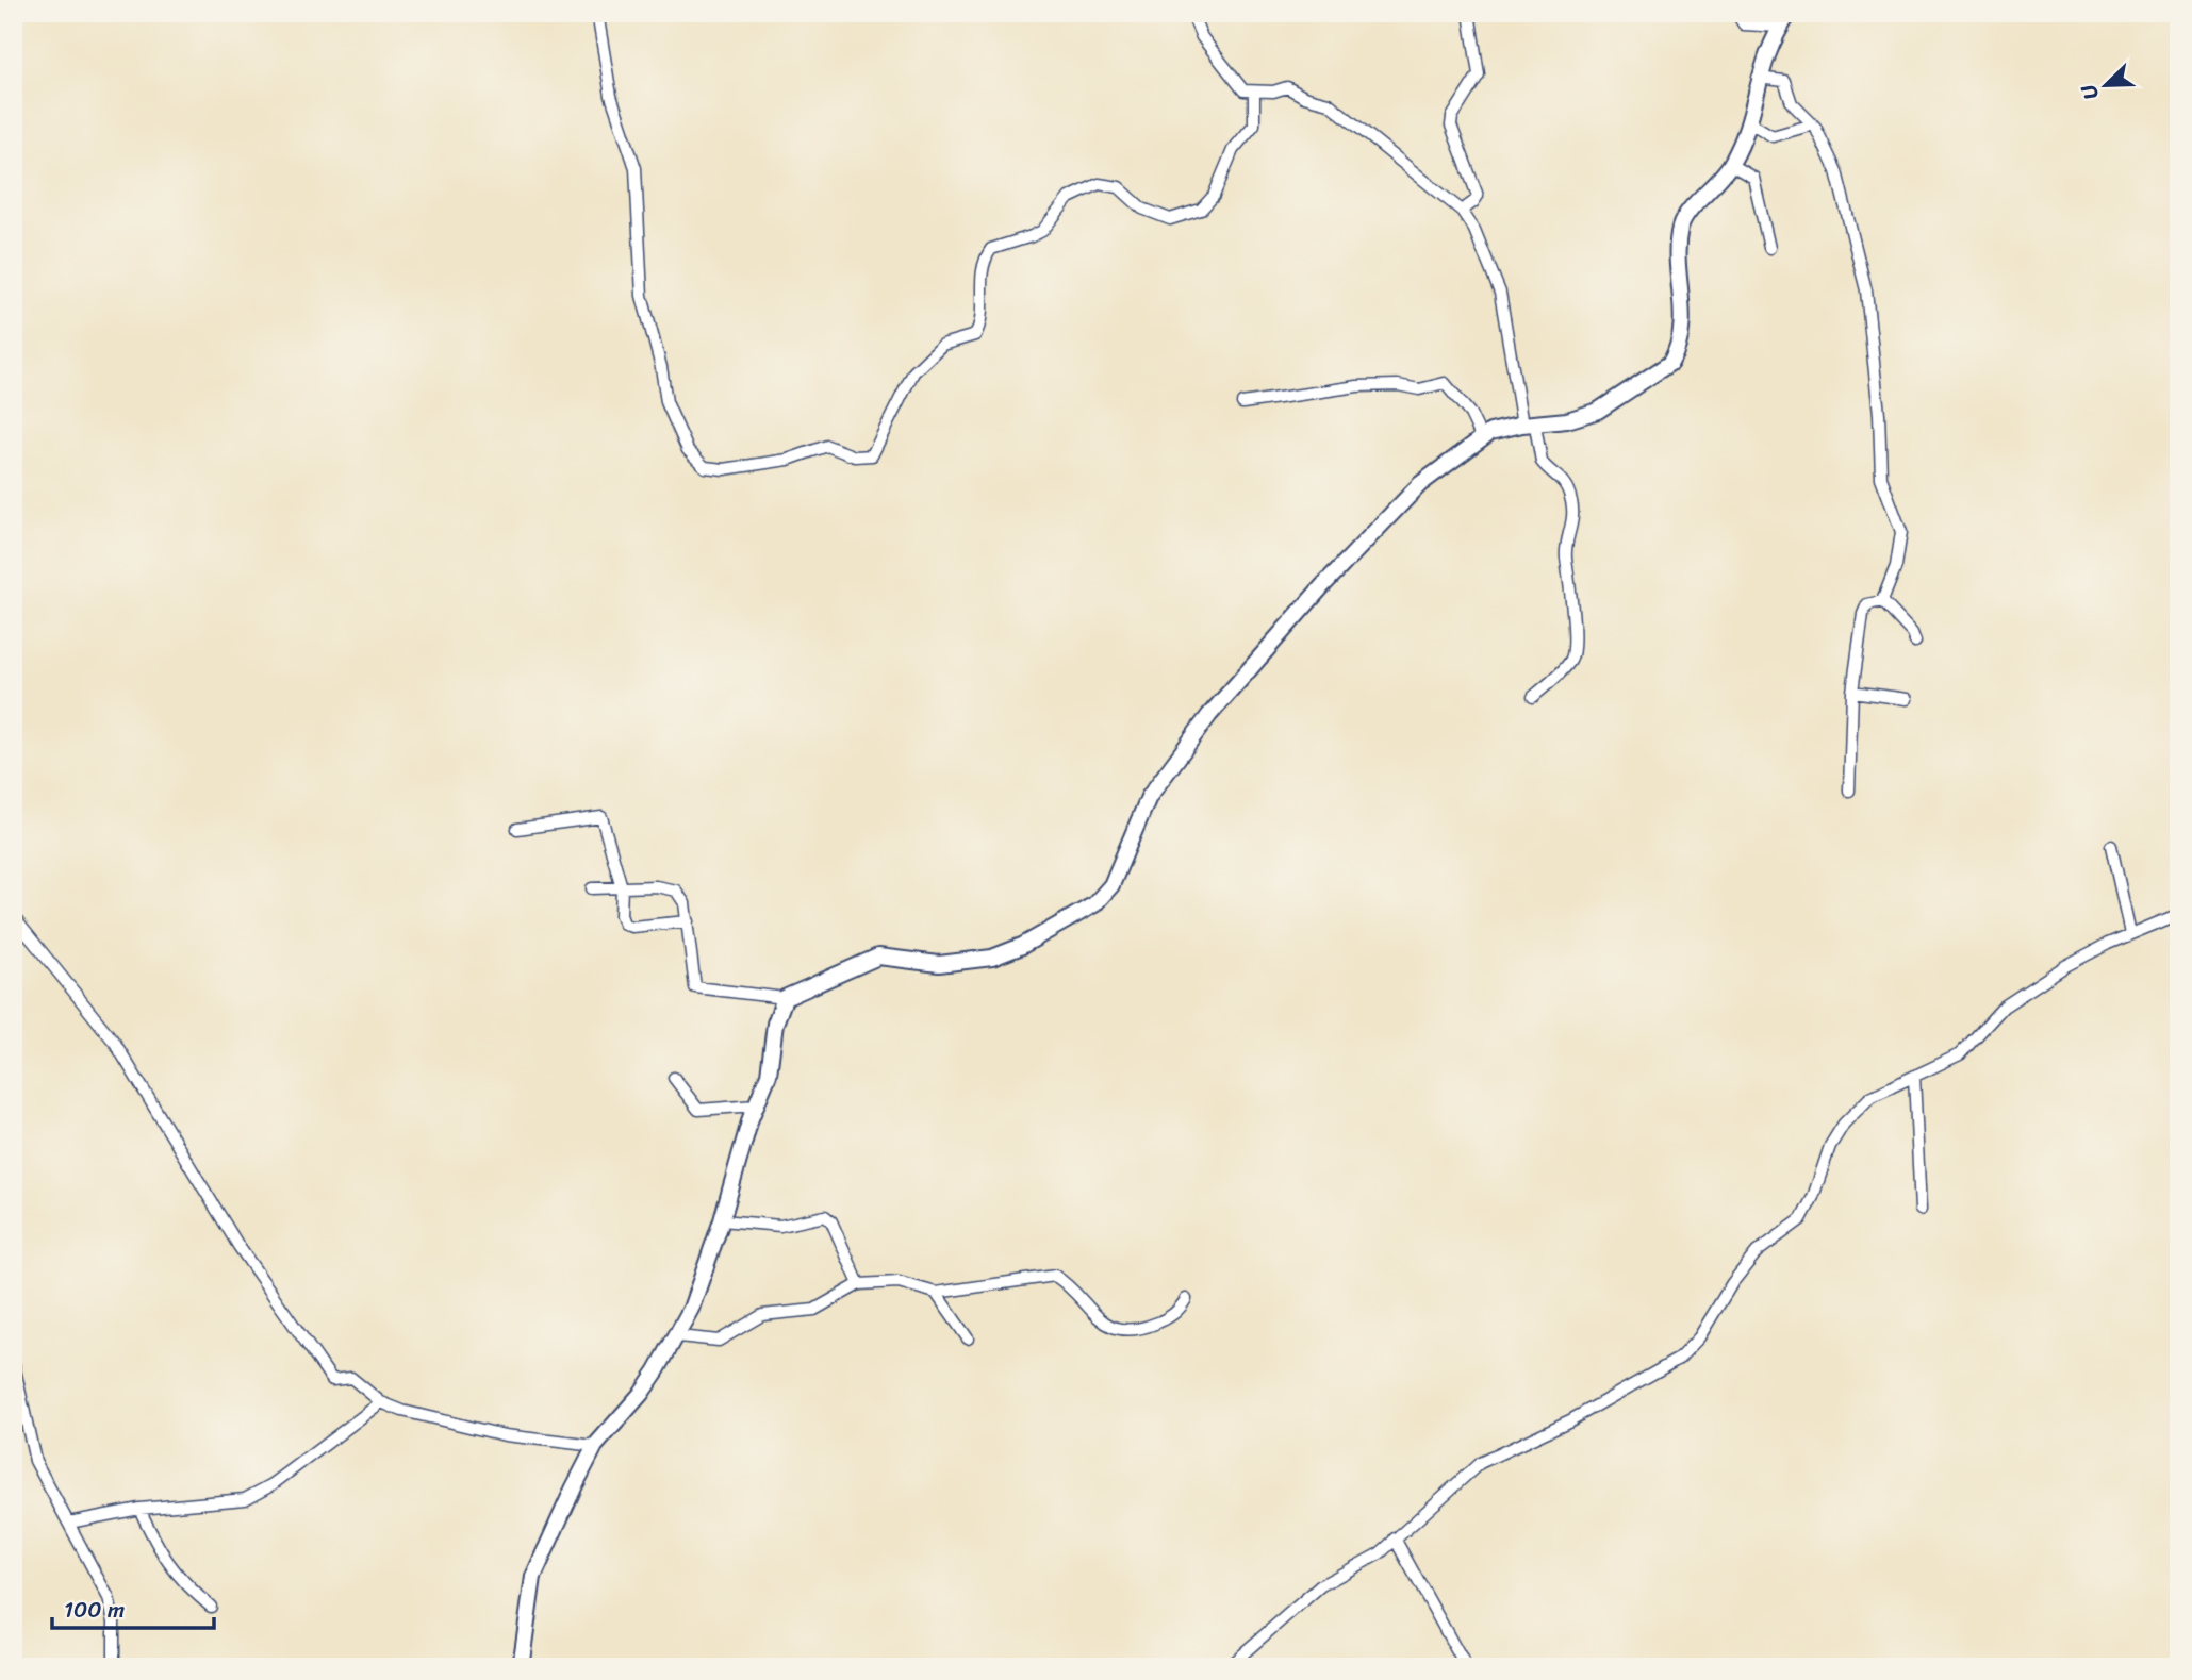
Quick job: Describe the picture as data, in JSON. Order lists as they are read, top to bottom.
{
  "scale_bar": "100 m",
  "north": "bottom left"
}
